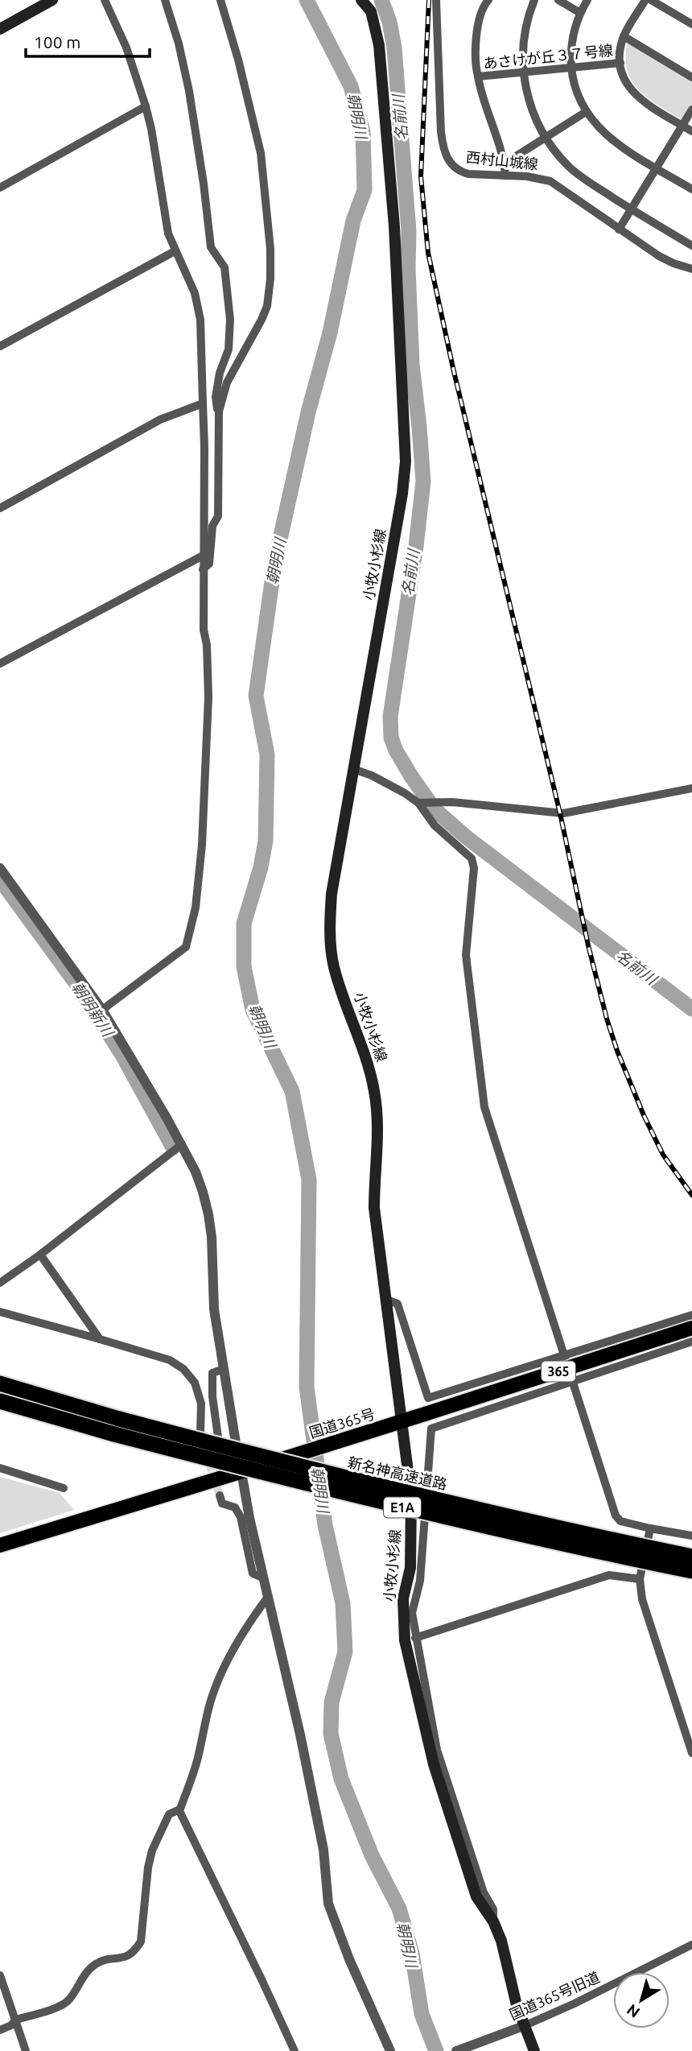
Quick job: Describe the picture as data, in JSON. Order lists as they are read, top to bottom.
{
  "streets": {
    "highway": [
      "365",
      "国道365号",
      "新名神高速道路",
      "E1A"
    ],
    "main road": ["小牧小杉線"],
    "street": ["あさけが丘３７号線", "西村山城線", "国道365号旧道"]
  },
  "crossings": [
    ["あさけが丘３７号線", "西村山城線"],
    ["小牧小杉線", "国道365号"],
    ["小牧小杉線", "国道365号旧道"]
  ],
  "water": ["朝明川", "名前川", "朝明新川"],
  "scale_bar": "100 m",
  "north": "bottom left"
}
